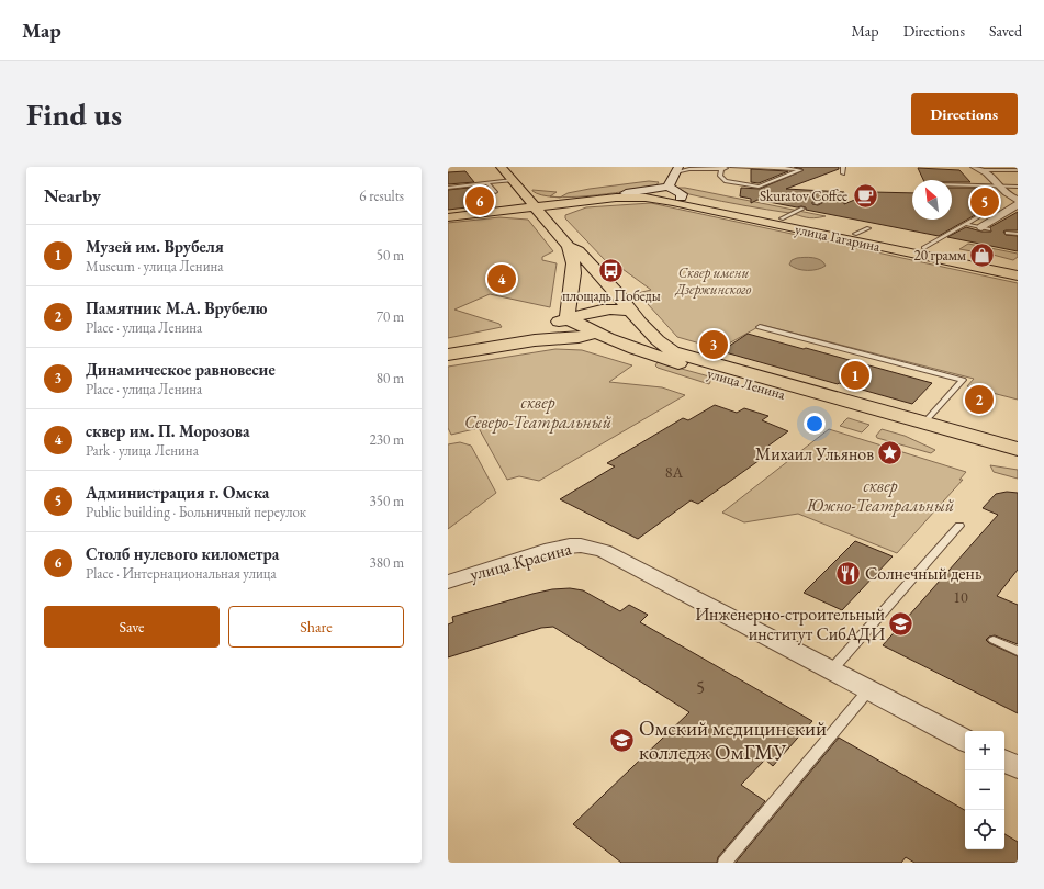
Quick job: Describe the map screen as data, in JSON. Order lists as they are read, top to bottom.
{
  "streets": {
    "main road": ["улица Гагарина", "улица Ленина"],
    "street": ["улица Красина"]
  },
  "parks": ["Сквер имени Дзержинского", "сквер Северо-Театральный", "сквер Южно-Театральный"],
  "places": {
    "cafe": ["Skuratov Coffee"],
    "shop": ["20 грамм"],
    "bus stop": ["площадь Победы"],
    "place": ["Михаил Ульянов"],
    "restaurant": ["Солнечный день"],
    "school or university": ["Инженерно-строительный институт СибАДИ", "Омский медицинский колледж ОмГМУ"]
  },
  "house_numbers": ["8А", "10", "5"],
  "north": "top left",
  "page": {
    "header": "Map",
    "nav": ["Map", "Directions", "Saved"],
    "buttons": [
      "Directions",
      ["Save", "Share"]
    ],
    "title": "Find us",
    "heading": ["Nearby", "6 results"],
    "pins": [
      "6",
      "5",
      "4",
      "3",
      "1",
      "2"
    ],
    "list": [
      {
        "mark": "1",
        "name": "Музей им. Врубеля",
        "note": "Museum · улица Ленина",
        "value": "50 m"
      },
      {
        "mark": "2",
        "name": "Памятник М.А. Врубелю",
        "note": "Place · улица Ленина",
        "value": "70 m"
      },
      {
        "mark": "3",
        "name": "Динамическое равновесие",
        "note": "Place · улица Ленина",
        "value": "80 m"
      },
      {
        "mark": "4",
        "name": "сквер им. П. Морозова",
        "note": "Park · улица Ленина",
        "value": "230 m"
      },
      {
        "mark": "5",
        "name": "Администрация г. Омска",
        "note": "Public building · Больничный переулок",
        "value": "350 m"
      },
      {
        "mark": "6",
        "name": "Столб нулевого километра",
        "note": "Place · Интернациональная улица",
        "value": "380 m"
      }
    ],
    "map_buttons": ["+", "−"]
  }
}
